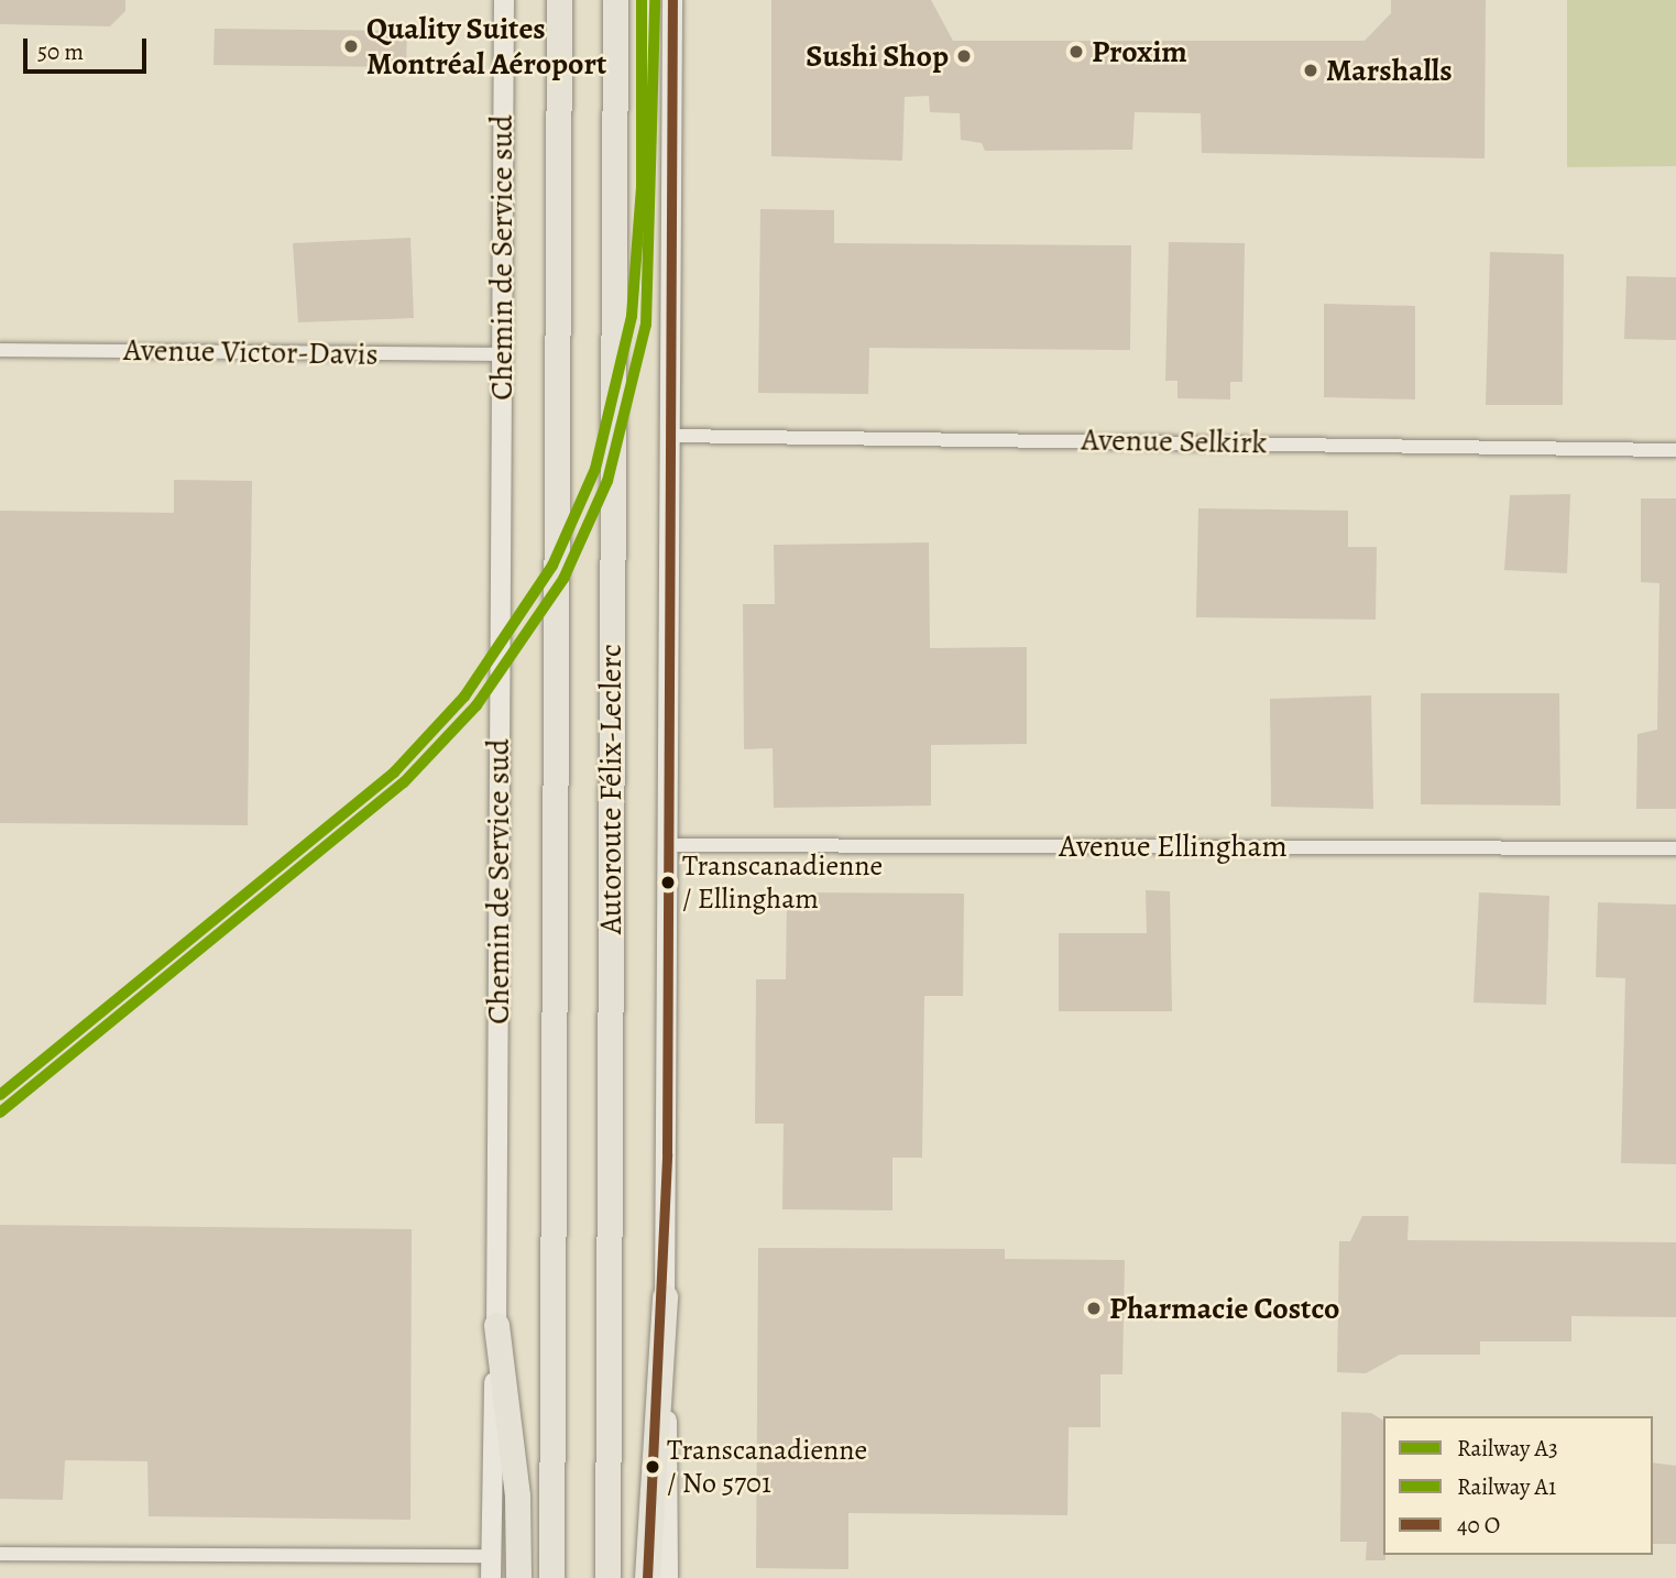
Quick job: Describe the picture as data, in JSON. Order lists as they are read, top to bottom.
{
  "streets": {
    "highway": ["Autoroute Félix-Leclerc"],
    "main road": ["Chemin de Service sud"],
    "street": ["Avenue Victor-Davis", "Avenue Selkirk", "Avenue Ellingham"]
  },
  "crossings": [
    ["Chemin de Service sud", "Avenue Victor-Davis"]
  ],
  "places": [
    "Quality Suites Montréal Aéroport",
    "Proxim",
    "Sushi Shop",
    "Marshalls",
    "Transcanadienne / Ellingham",
    "Pharmacie Costco",
    "Transcanadienne / No 5701"
  ],
  "lines": ["rail line A3", "rail line A1"],
  "legend": ["Railway A3", "Railway A1", "40 O"],
  "scale_bar": "50 m"
}
